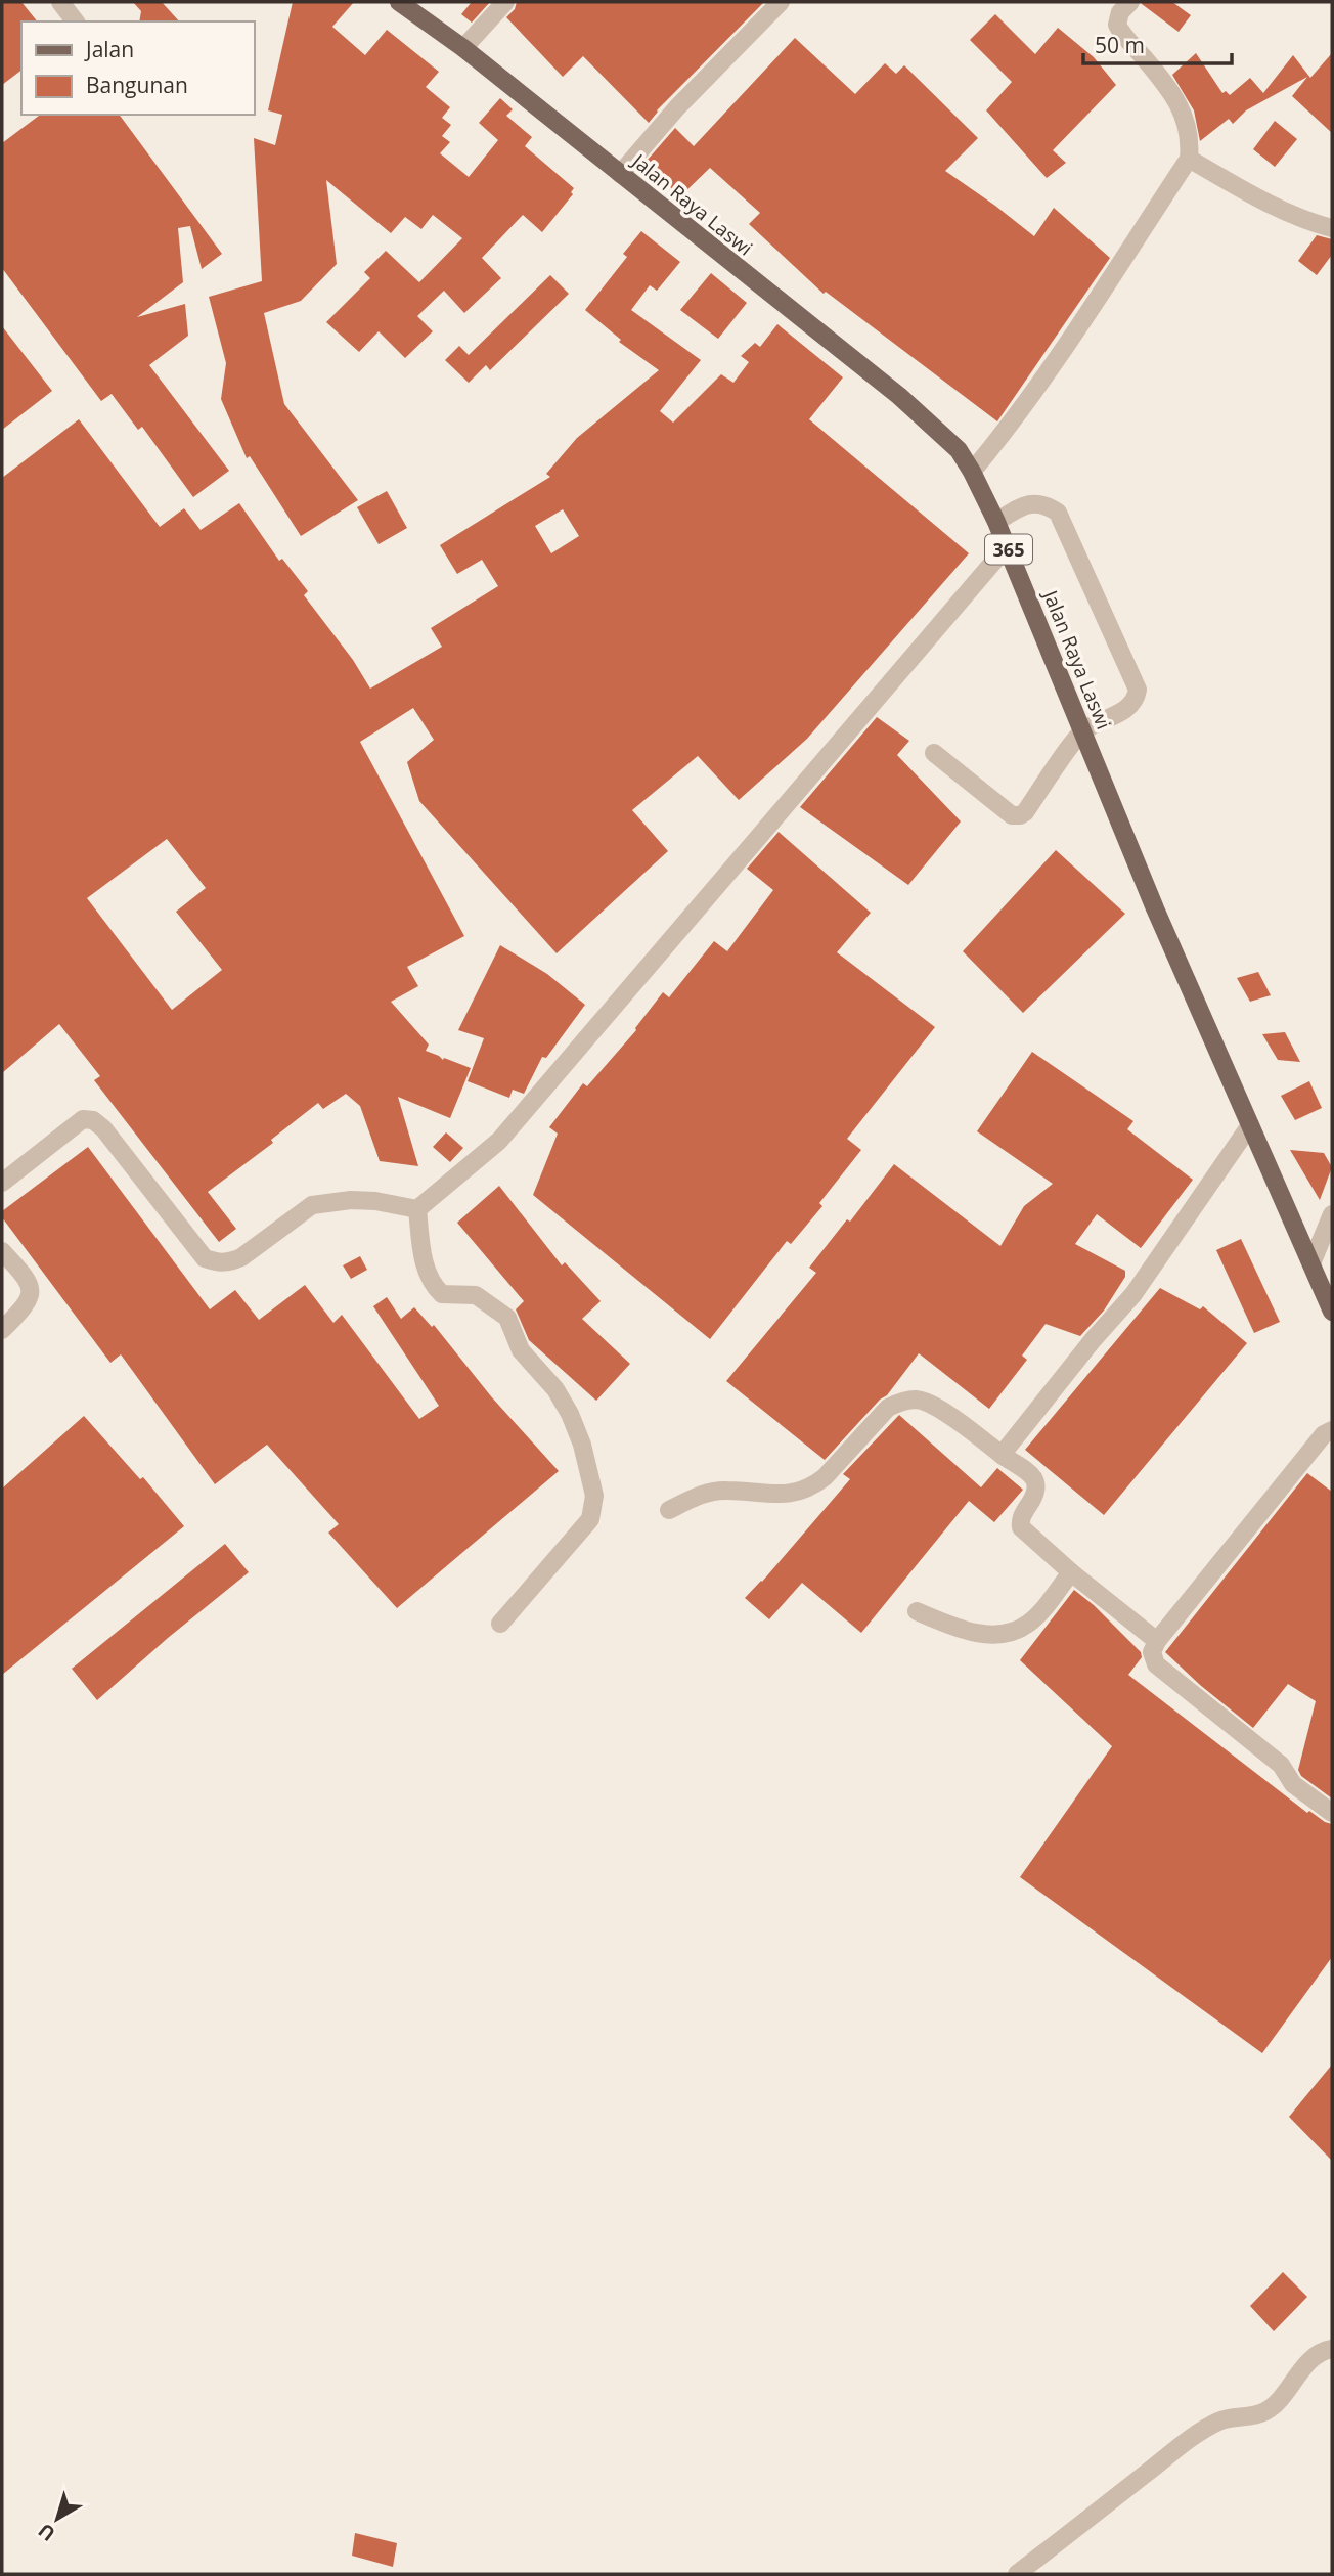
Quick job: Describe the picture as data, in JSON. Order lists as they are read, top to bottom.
{
  "streets": {
    "main road": ["Jalan Raya Laswi", "365"]
  },
  "legend": ["Jalan", "Bangunan"],
  "scale_bar": "50 m",
  "north": "bottom left"
}
